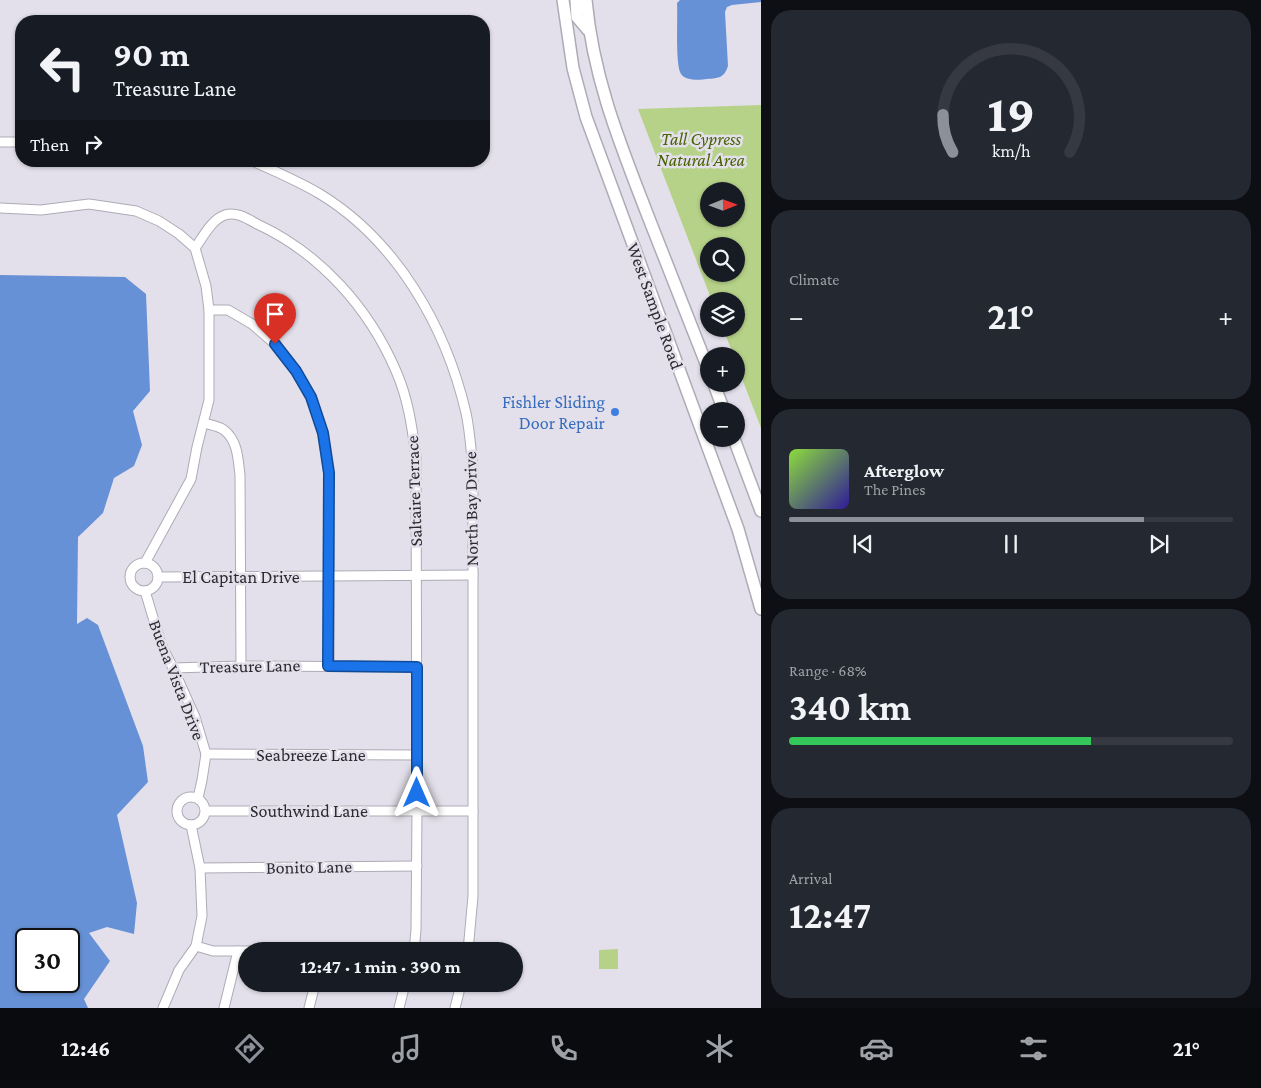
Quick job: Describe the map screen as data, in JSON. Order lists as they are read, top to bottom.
{
  "streets": {
    "main road": ["West Sample Road"],
    "street": [
      "Saltaire Terrace",
      "North Bay Drive",
      "El Capitan Drive",
      "Treasure Lane",
      "Buena Vista Drive",
      "Seabreeze Lane",
      "Southwind Lane",
      "Bonito Lane"
    ]
  },
  "crossings": [
    ["Saltaire Terrace", "El Capitan Drive"],
    ["Saltaire Terrace", "Treasure Lane"],
    ["Saltaire Terrace", "Seabreeze Lane"],
    ["Saltaire Terrace", "Southwind Lane"],
    ["Saltaire Terrace", "Bonito Lane"],
    ["North Bay Drive", "El Capitan Drive"],
    ["North Bay Drive", "Southwind Lane"],
    ["El Capitan Drive", "Buena Vista Drive"],
    ["Treasure Lane", "Buena Vista Drive"],
    ["Buena Vista Drive", "Seabreeze Lane"],
    ["Buena Vista Drive", "Southwind Lane"]
  ],
  "parks": ["Tall Cypress Natural Area"],
  "places": ["Fishler Sliding Door Repair"],
  "north": "right",
  "page": {
    "turn": ["90 m", "Treasure Lane"],
    "then": "Then",
    "map_buttons": ["+", "−"],
    "tile": [
      "Climate",
      ["Range · 68%", "340 km"],
      ["Arrival", "12:47"]
    ],
    "heat": ["−", "21°", "+"],
    "song": ["Afterglow", "The Pines"],
    "limit": "30",
    "trip": "12:47 · 1 min · 390 m",
    "tabs": ["12:46", "21°"],
    "gauge": ["19", "km/h"]
  }
}
